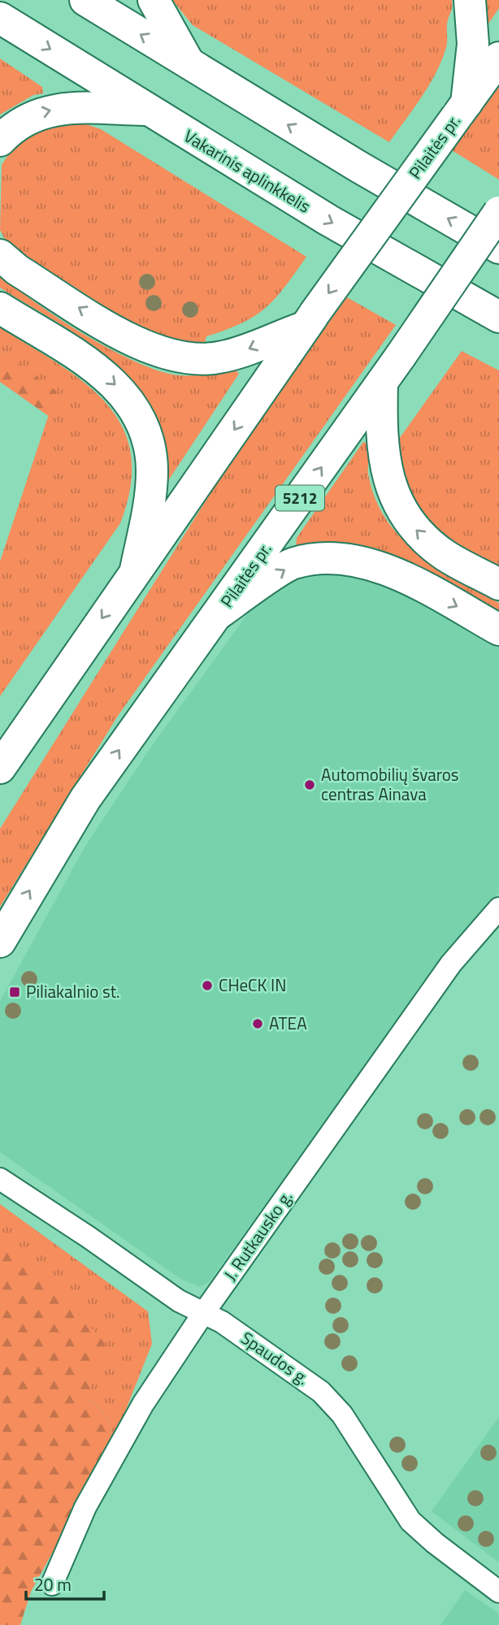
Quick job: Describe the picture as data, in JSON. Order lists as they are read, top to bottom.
{
  "streets": {
    "main road": ["Pilaitės pr.", "Vakarinis aplinkkelis", "5212"],
    "street": ["J. Rutkausko g.", "Spaudos g."]
  },
  "crossings": [
    ["J. Rutkausko g.", "Spaudos g."]
  ],
  "places": {
    "other": ["Automobilių švaros centras Ainava", "CHeCK IN", "ATEA"],
    "transit": ["Piliakalnio st."]
  },
  "scale_bar": "20 m"
}
